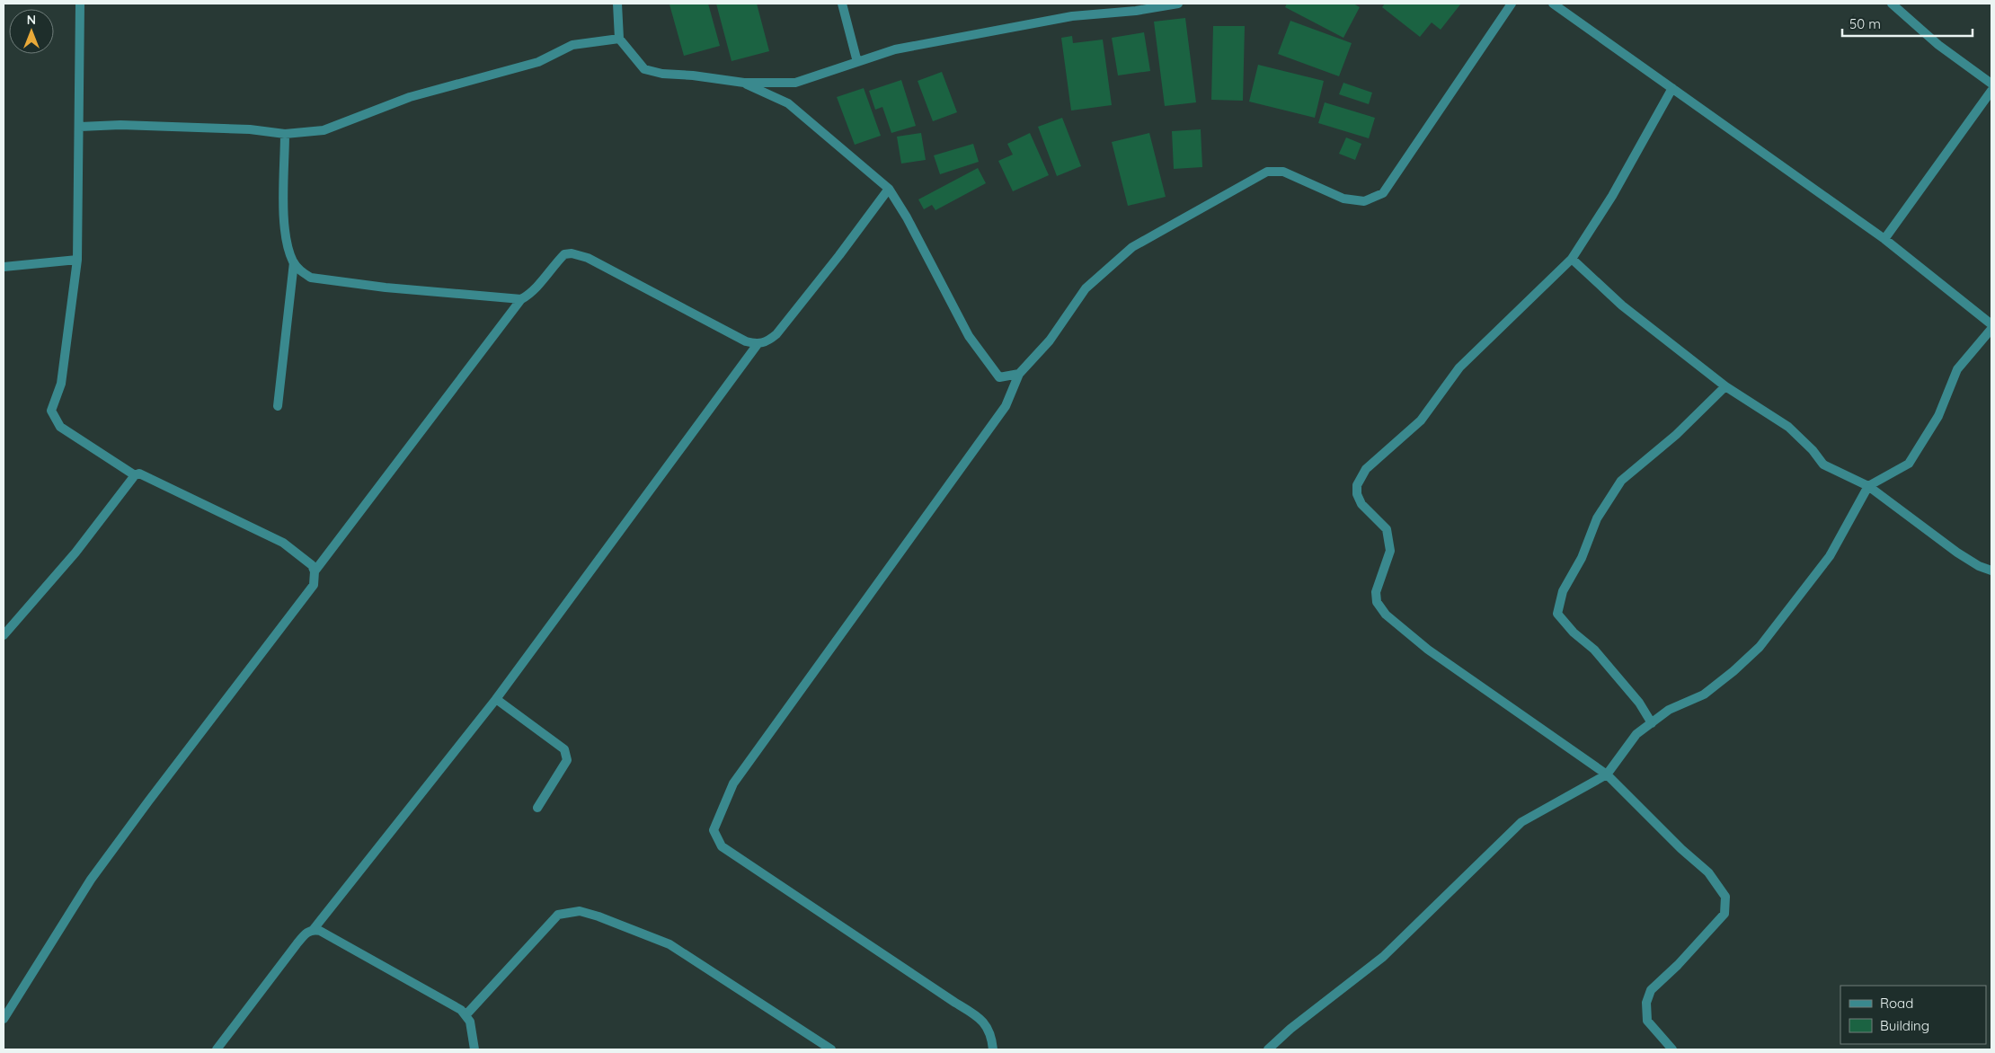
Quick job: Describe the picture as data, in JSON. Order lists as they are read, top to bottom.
{
  "legend": ["Road", "Building"],
  "scale_bar": "50 m",
  "north": "top"
}
